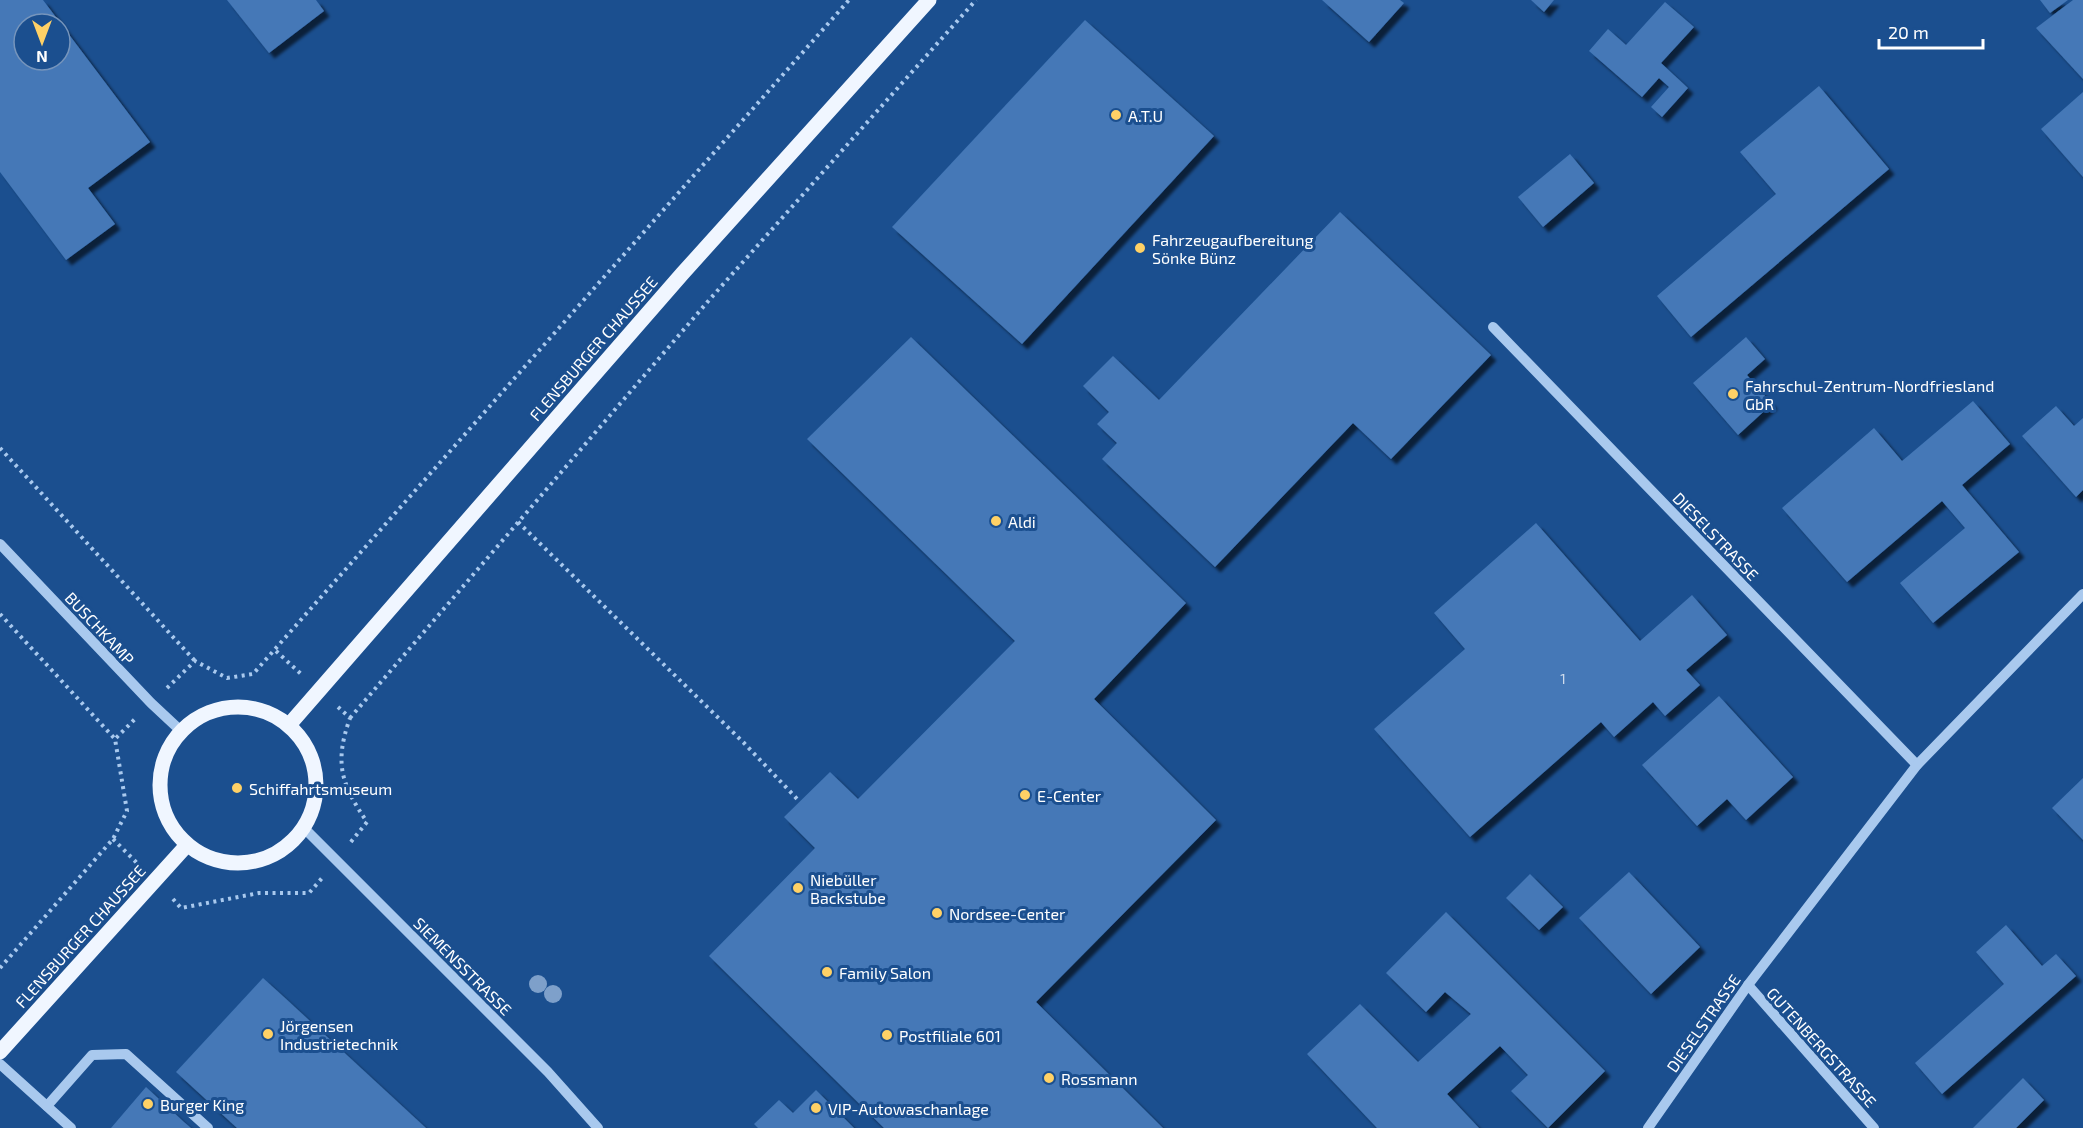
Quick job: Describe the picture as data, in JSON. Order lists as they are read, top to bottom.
{
  "streets": {
    "main road": ["FLENSBURGER CHAUSSEE"],
    "street": [
      "DIESELSTRASSE",
      "BUSCHKAMP",
      "SIEMENSSTRASSE",
      "GUTENBERGSTRASSE"
    ]
  },
  "crossings": [
    ["FLENSBURGER CHAUSSEE", "BUSCHKAMP"],
    ["FLENSBURGER CHAUSSEE", "SIEMENSSTRASSE"],
    ["DIESELSTRASSE", "GUTENBERGSTRASSE"],
    ["BUSCHKAMP", "SIEMENSSTRASSE"]
  ],
  "places": [
    "A.T.U",
    "Fahrzeugaufbereitung Sönke Bünz",
    "Fahrschul-Zentrum-Nordfriesland GbR",
    "Aldi",
    "Schiffahrtsmuseum",
    "E-Center",
    "Niebüller Backstube",
    "Nordsee-Center",
    "Family Salon",
    "Jörgensen Industrietechnik",
    "Postfiliale 601",
    "Rossmann",
    "Burger King",
    "VIP-Autowaschanlage"
  ],
  "house_numbers": ["1"],
  "scale_bar": "20 m",
  "north": "bottom"
}
